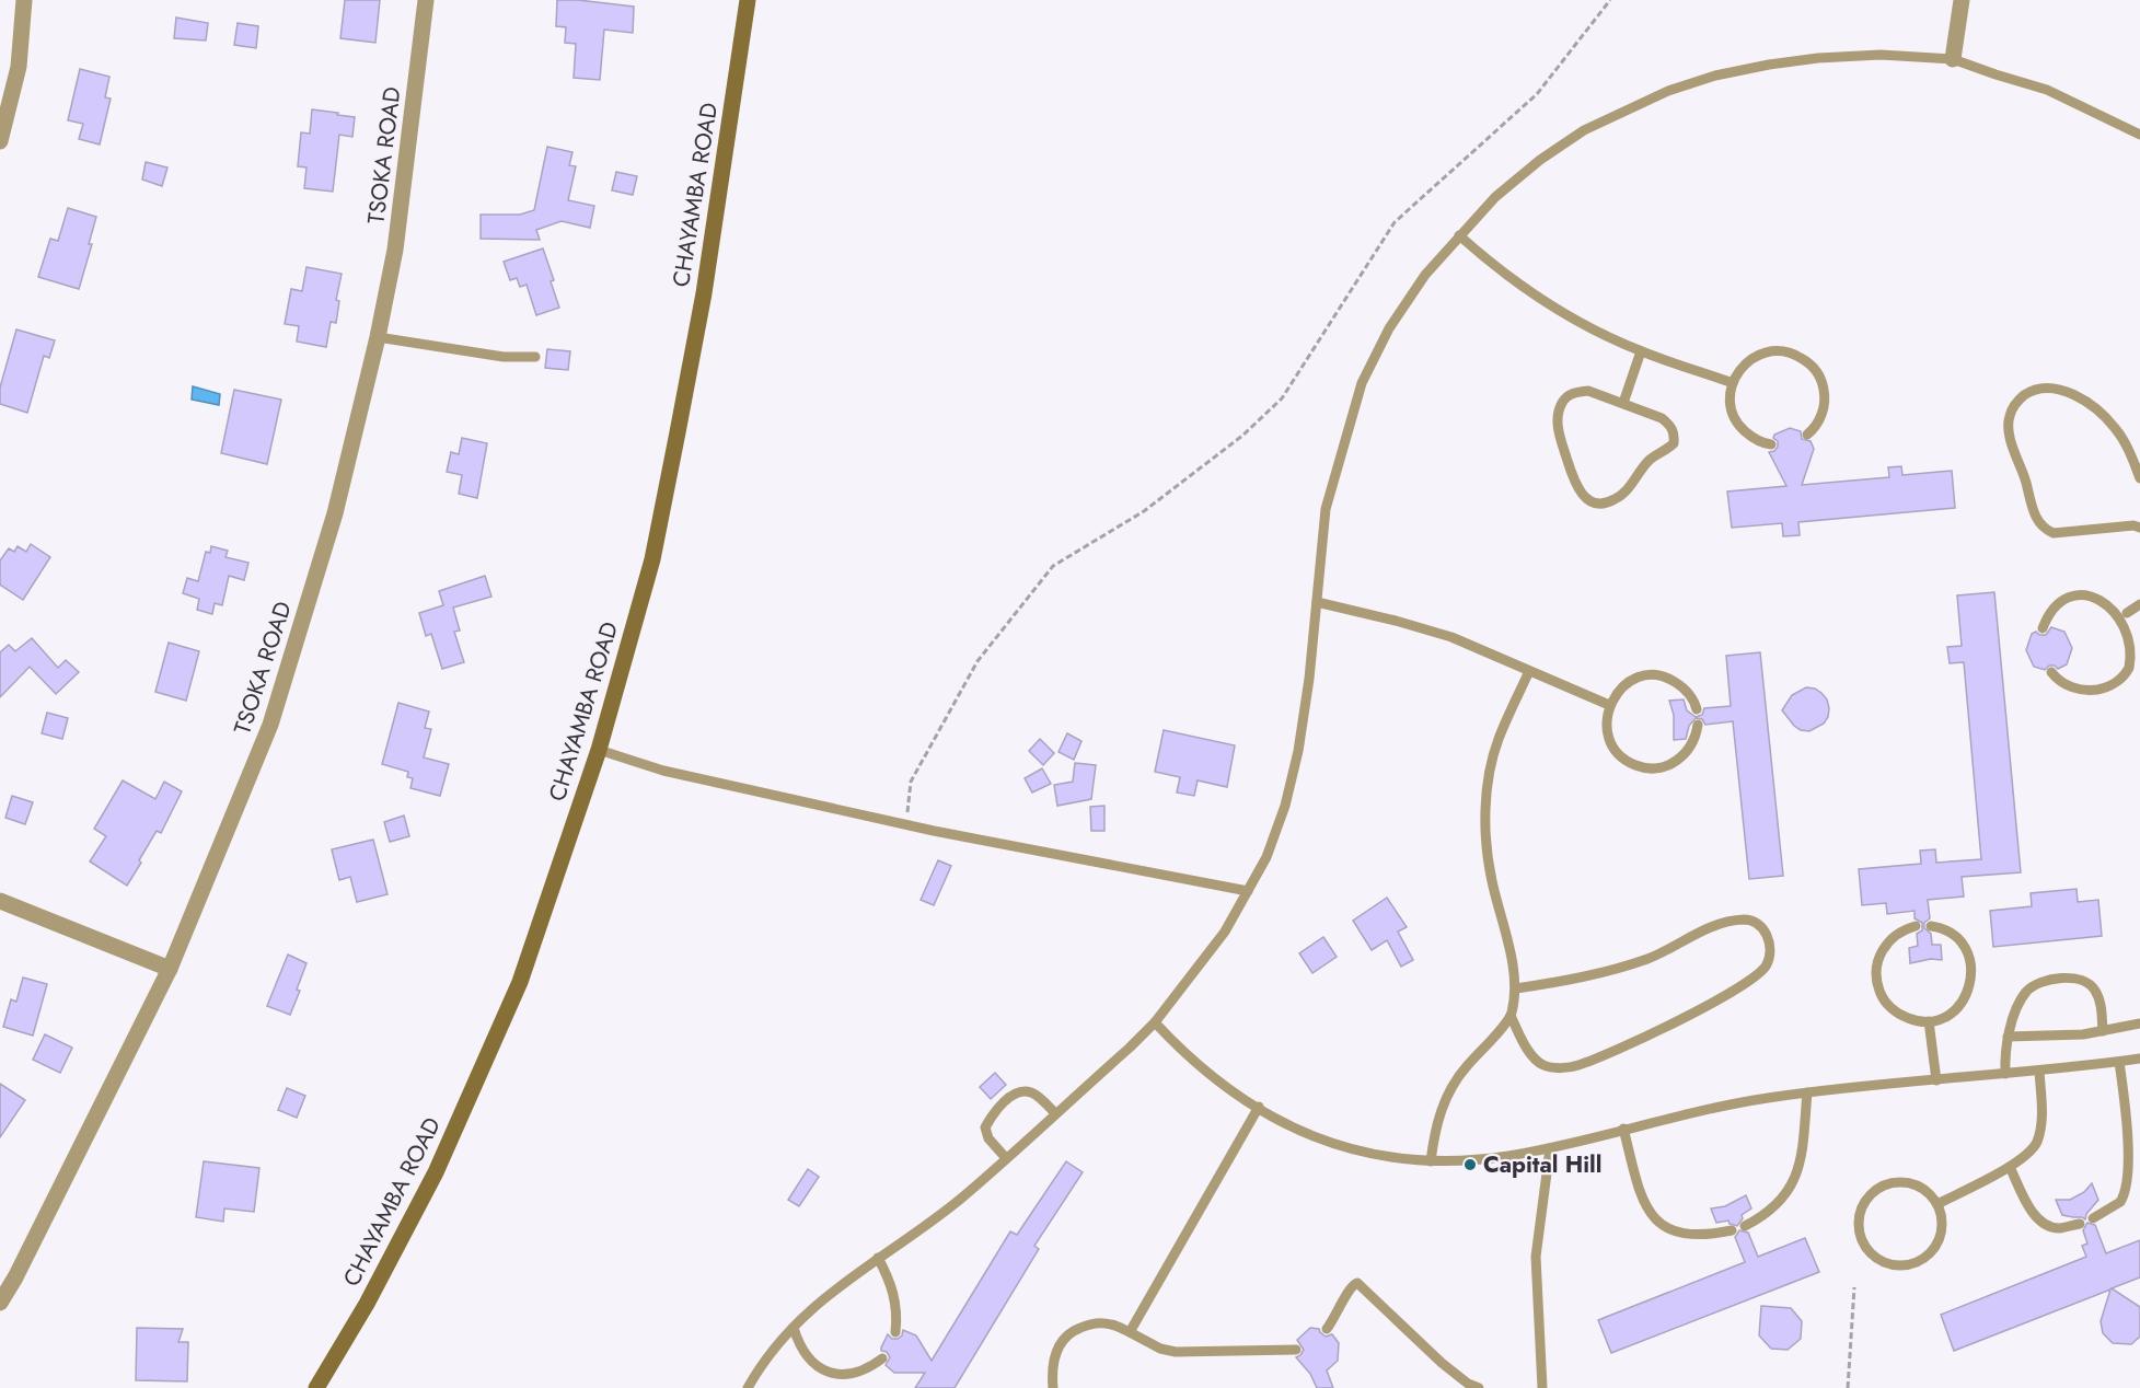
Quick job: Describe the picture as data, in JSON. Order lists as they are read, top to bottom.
{
  "streets": {
    "main road": ["CHAYAMBA ROAD"],
    "street": ["TSOKA ROAD"]
  },
  "places": ["Capital Hill"]
}
